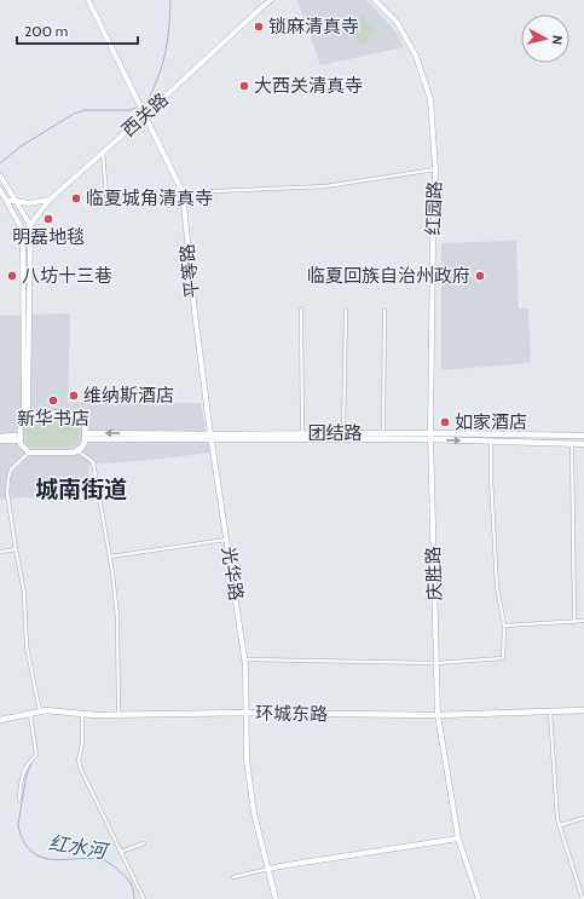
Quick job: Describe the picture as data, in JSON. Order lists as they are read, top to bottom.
{
  "streets": {
    "main road": [
      "西关路",
      "红园路",
      "平等路",
      "团结路",
      "光华路",
      "庆胜路",
      "环城东路"
    ]
  },
  "crossings": [
    ["西关路", "平等路"],
    ["红园路", "团结路"],
    ["红园路", "庆胜路"],
    ["平等路", "团结路"],
    ["平等路", "光华路"],
    ["团结路", "光华路"],
    ["团结路", "庆胜路"],
    ["光华路", "环城东路"],
    ["庆胜路", "环城东路"]
  ],
  "districts": ["城南街道"],
  "water": ["红水河"],
  "places": [
    "锁麻清真寺",
    "大西关清真寺",
    "临夏城角清真寺",
    "明磊地毯",
    "八坊十三巷",
    "临夏回族自治州政府",
    "维纳斯酒店",
    "新华书店",
    "如家酒店"
  ],
  "scale_bar": "200 m",
  "north": "right"
}
